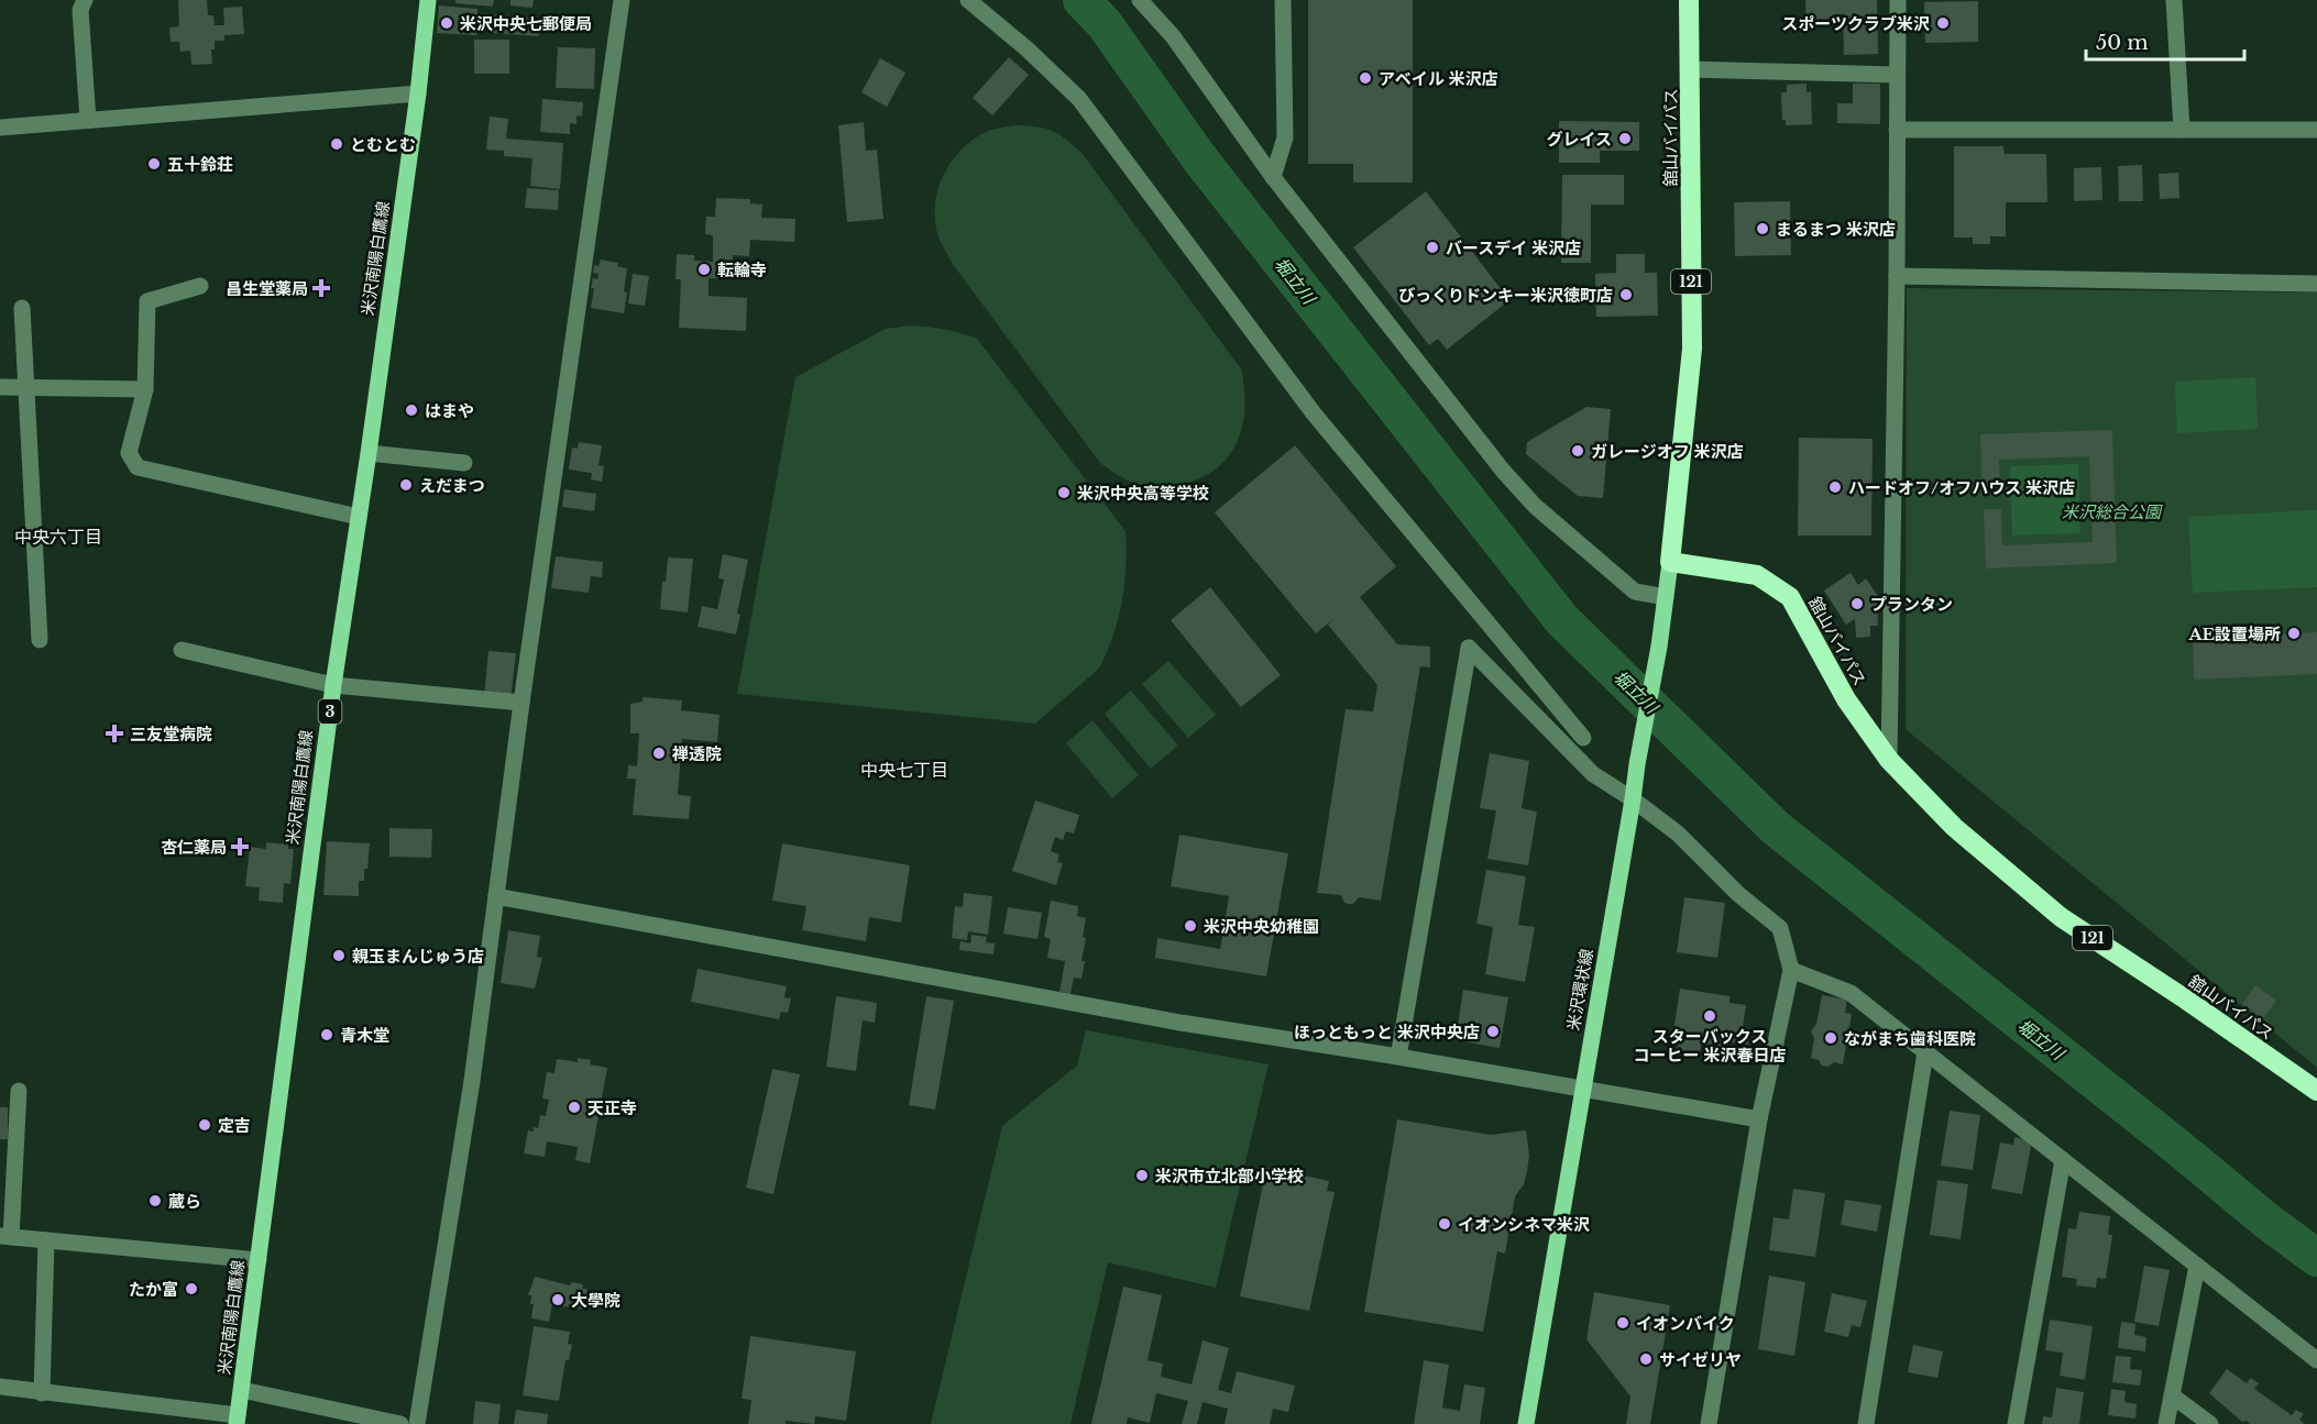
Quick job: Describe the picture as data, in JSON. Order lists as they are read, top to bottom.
{
  "streets": {
    "highway": ["舘山バイパス", "121"],
    "main road": ["米沢南陽白鷹線", "3", "米沢環状線"]
  },
  "crossings": [
    ["舘山バイパス", "米沢環状線"]
  ],
  "districts": ["中央六丁目", "中央七丁目"],
  "water": ["堀立川"],
  "parks": ["米沢総合公園"],
  "places": {
    "other": [
      "米沢中央七郵便局",
      "スポーツクラブ米沢",
      "アベイル 米沢店",
      "グレイス",
      "とむとむ",
      "五十鈴荘",
      "まるまつ 米沢店",
      "バースデイ 米沢店",
      "転輪寺",
      "びっくりドンキー米沢徳町店",
      "はまや",
      "ガレージオフ 米沢店",
      "えだまつ",
      "ハードオフ/オフハウス 米沢店",
      "米沢中央高等学校",
      "プランタン",
      "AE設置場所",
      "禅透院",
      "米沢中央幼稚園",
      "親玉まんじゅう店",
      "スターバックス コーヒー 米沢春日店",
      "ほっともっと 米沢中央店",
      "青木堂",
      "ながまち歯科医院",
      "天正寺",
      "定吉",
      "米沢市立北部小学校",
      "蔵ら",
      "イオンシネマ米沢",
      "たか富",
      "大學院",
      "イオンバイク",
      "サイゼリヤ"
    ],
    "health": ["昌生堂薬局", "三友堂病院", "杏仁薬局"]
  },
  "scale_bar": "50 m"
}
